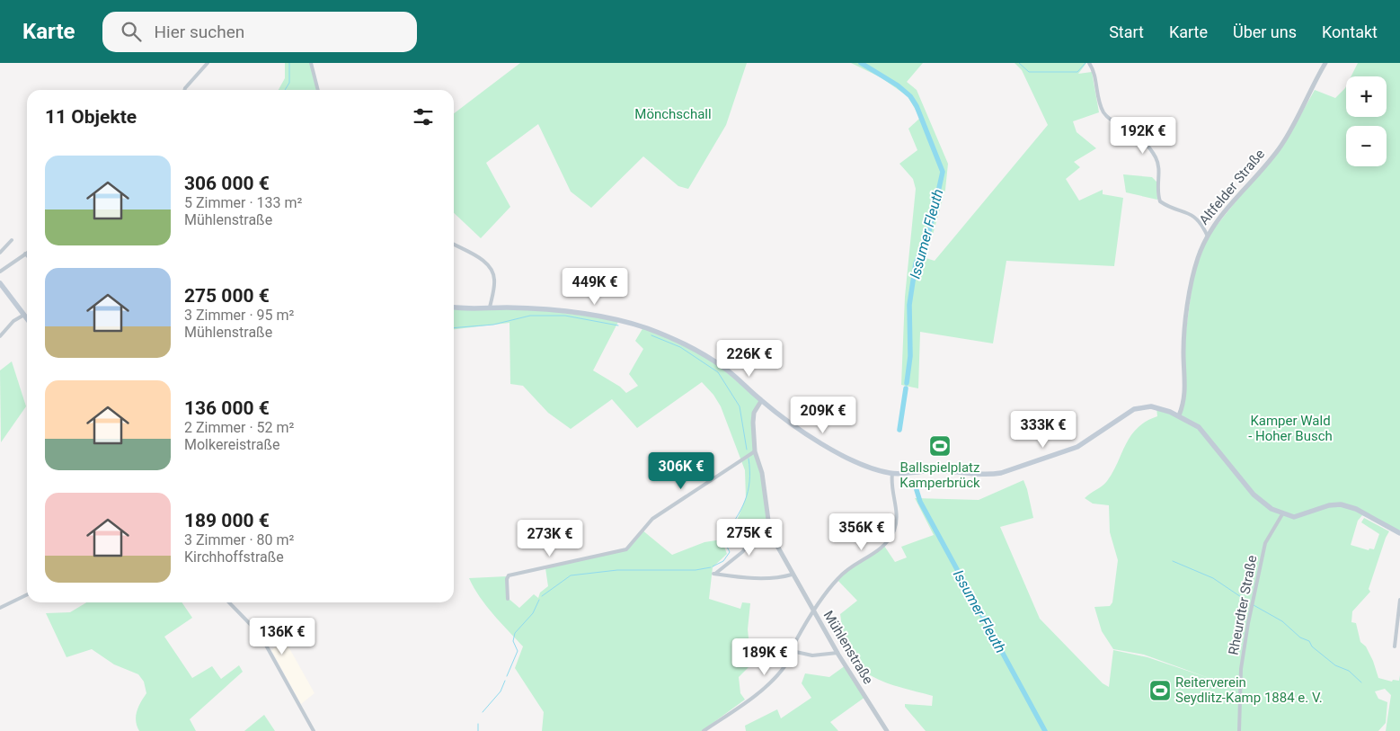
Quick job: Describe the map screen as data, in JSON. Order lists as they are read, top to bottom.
{
  "streets": {
    "street": ["Altfelder Straße", "Rheurdter Straße", "Mühlenstraße"]
  },
  "water": ["Issumer Fleuth"],
  "parks": ["Mönchschall", "Kamper Wald - Hoher Busch"],
  "places": {
    "sports": ["Ballspielplatz Kamperbrück", "Reiterverein Seydlitz-Kamp 1884 e. V."]
  },
  "page": {
    "header": "Karte",
    "search": "Hier suchen",
    "nav": [
      "Start",
      "Karte",
      "Über uns",
      "Kontakt"
    ],
    "map_buttons": ["+", "−"],
    "heading": "11 Objekte",
    "price": [
      "192K €",
      "449K €",
      "226K €",
      "209K €",
      "333K €",
      "306K €",
      "356K €",
      "275K €",
      "273K €",
      "136K €",
      "189K €"
    ],
    "list": [
      {
        "name": "306 000 €",
        "note": "5 Zimmer · 133 m² · Mühlenstraße"
      },
      {
        "name": "275 000 €",
        "note": "3 Zimmer · 95 m² · Mühlenstraße"
      },
      {
        "name": "136 000 €",
        "note": "2 Zimmer · 52 m² · Molkereistraße"
      },
      {
        "name": "189 000 €",
        "note": "3 Zimmer · 80 m² · Kirchhoffstraße"
      }
    ]
  }
}
